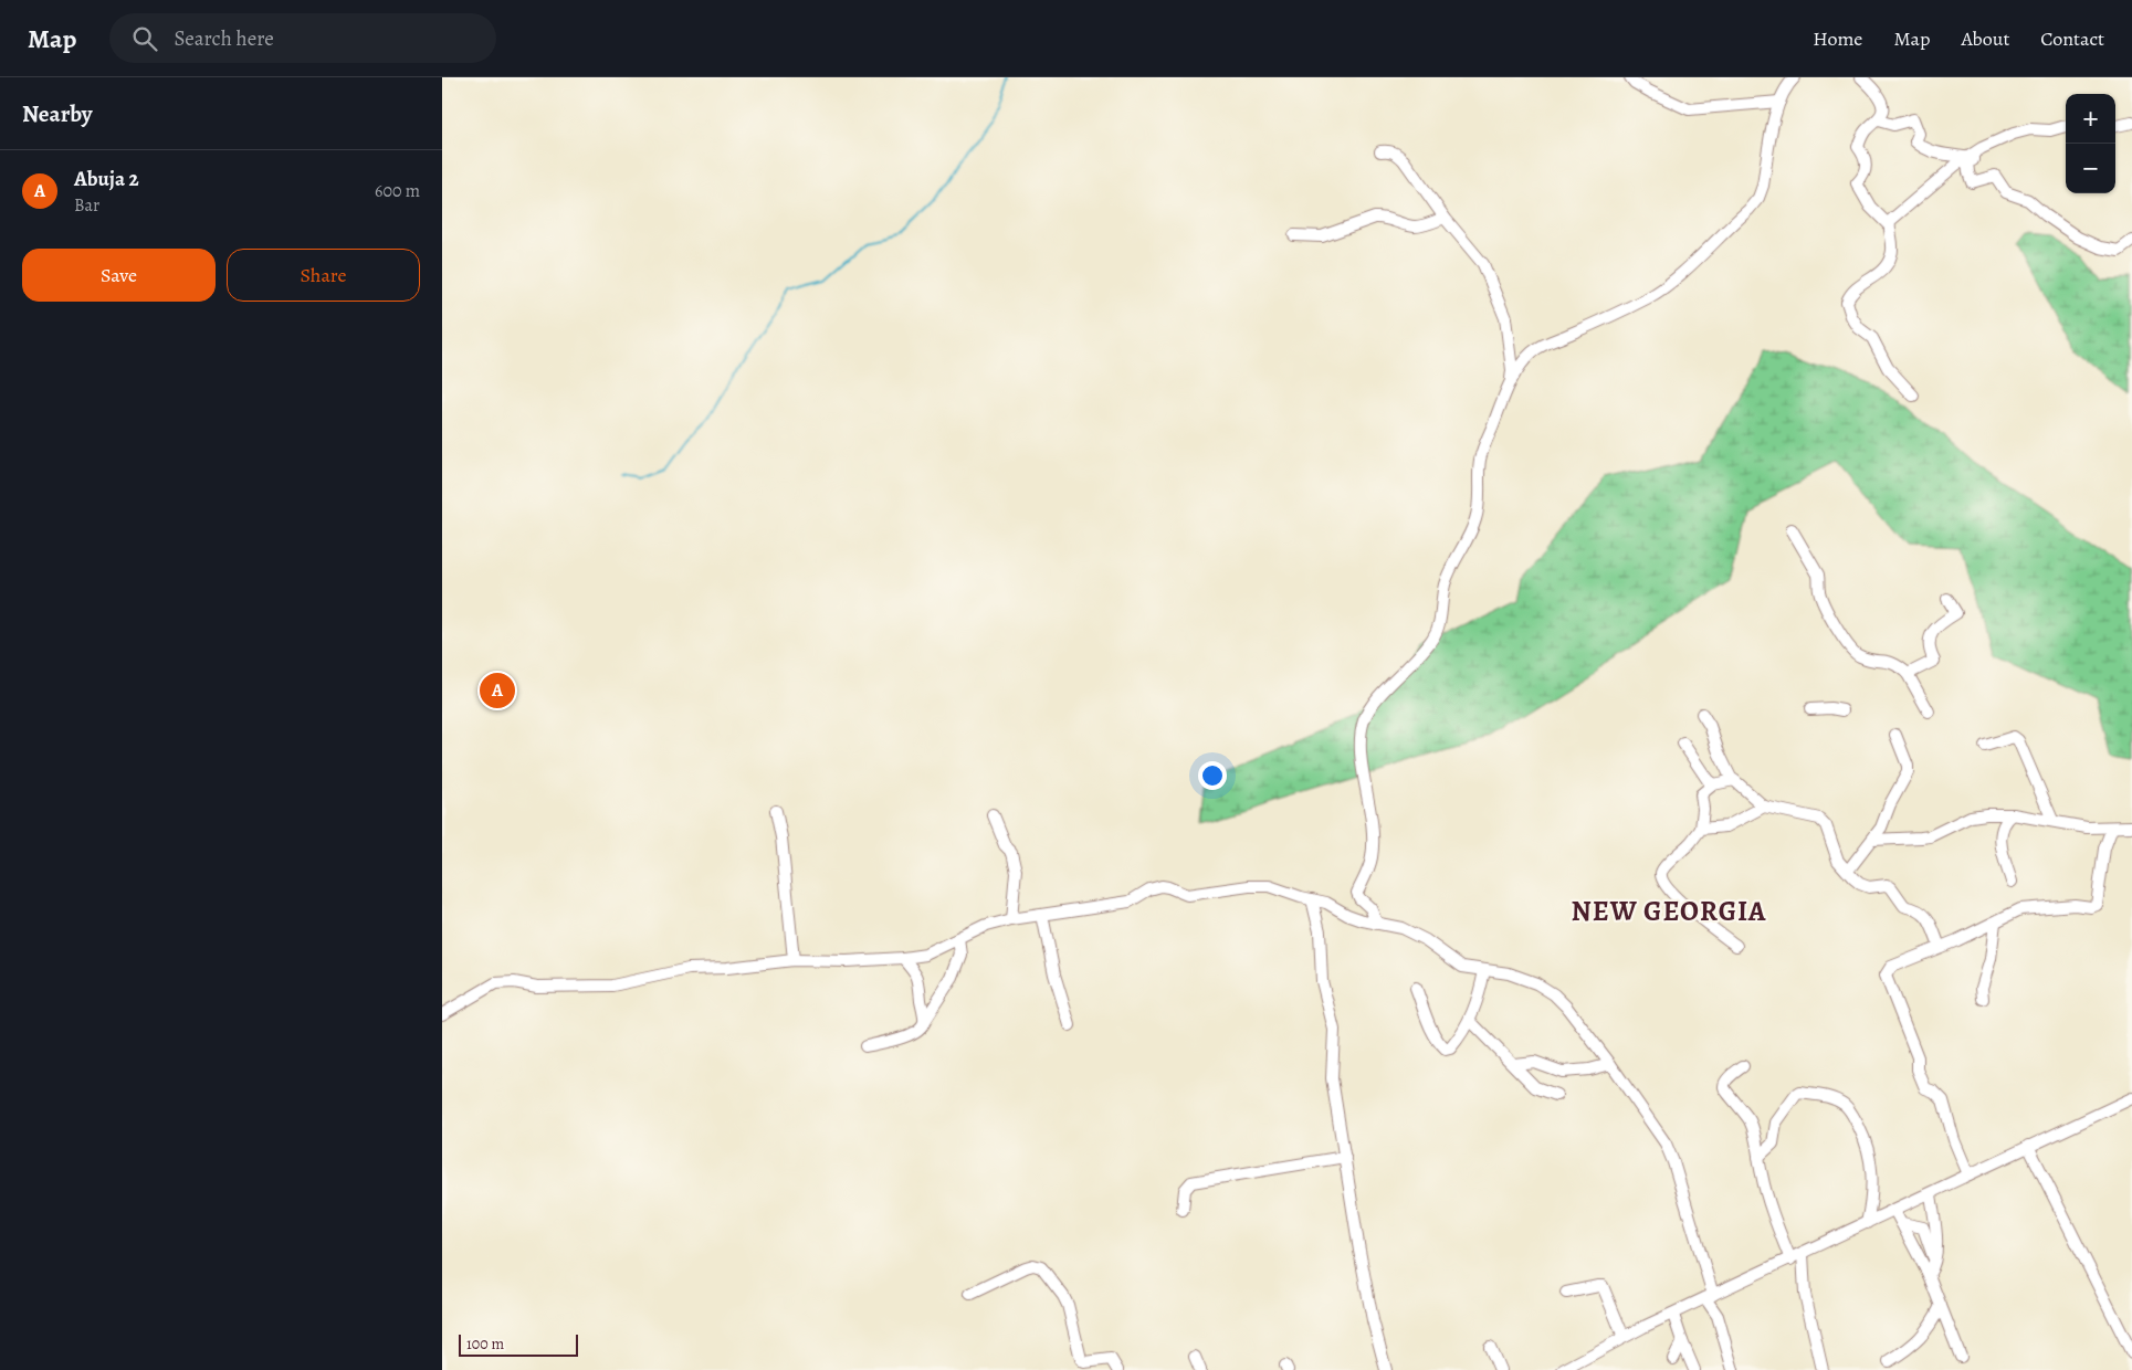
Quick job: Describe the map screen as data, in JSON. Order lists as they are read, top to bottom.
{
  "districts": ["NEW GEORGIA"],
  "scale_bar": "100 m",
  "page": {
    "header": "Map",
    "search": "Search here",
    "nav": [
      "Home",
      "Map",
      "About",
      "Contact"
    ],
    "heading": "Nearby",
    "map_buttons": ["+", "−"],
    "list": [
      {
        "mark": "A",
        "name": "Abuja 2",
        "note": "Bar",
        "value": "600 m"
      }
    ],
    "buttons": ["Save", "Share"],
    "pins": "A",
    "scale": "100 m"
  }
}
